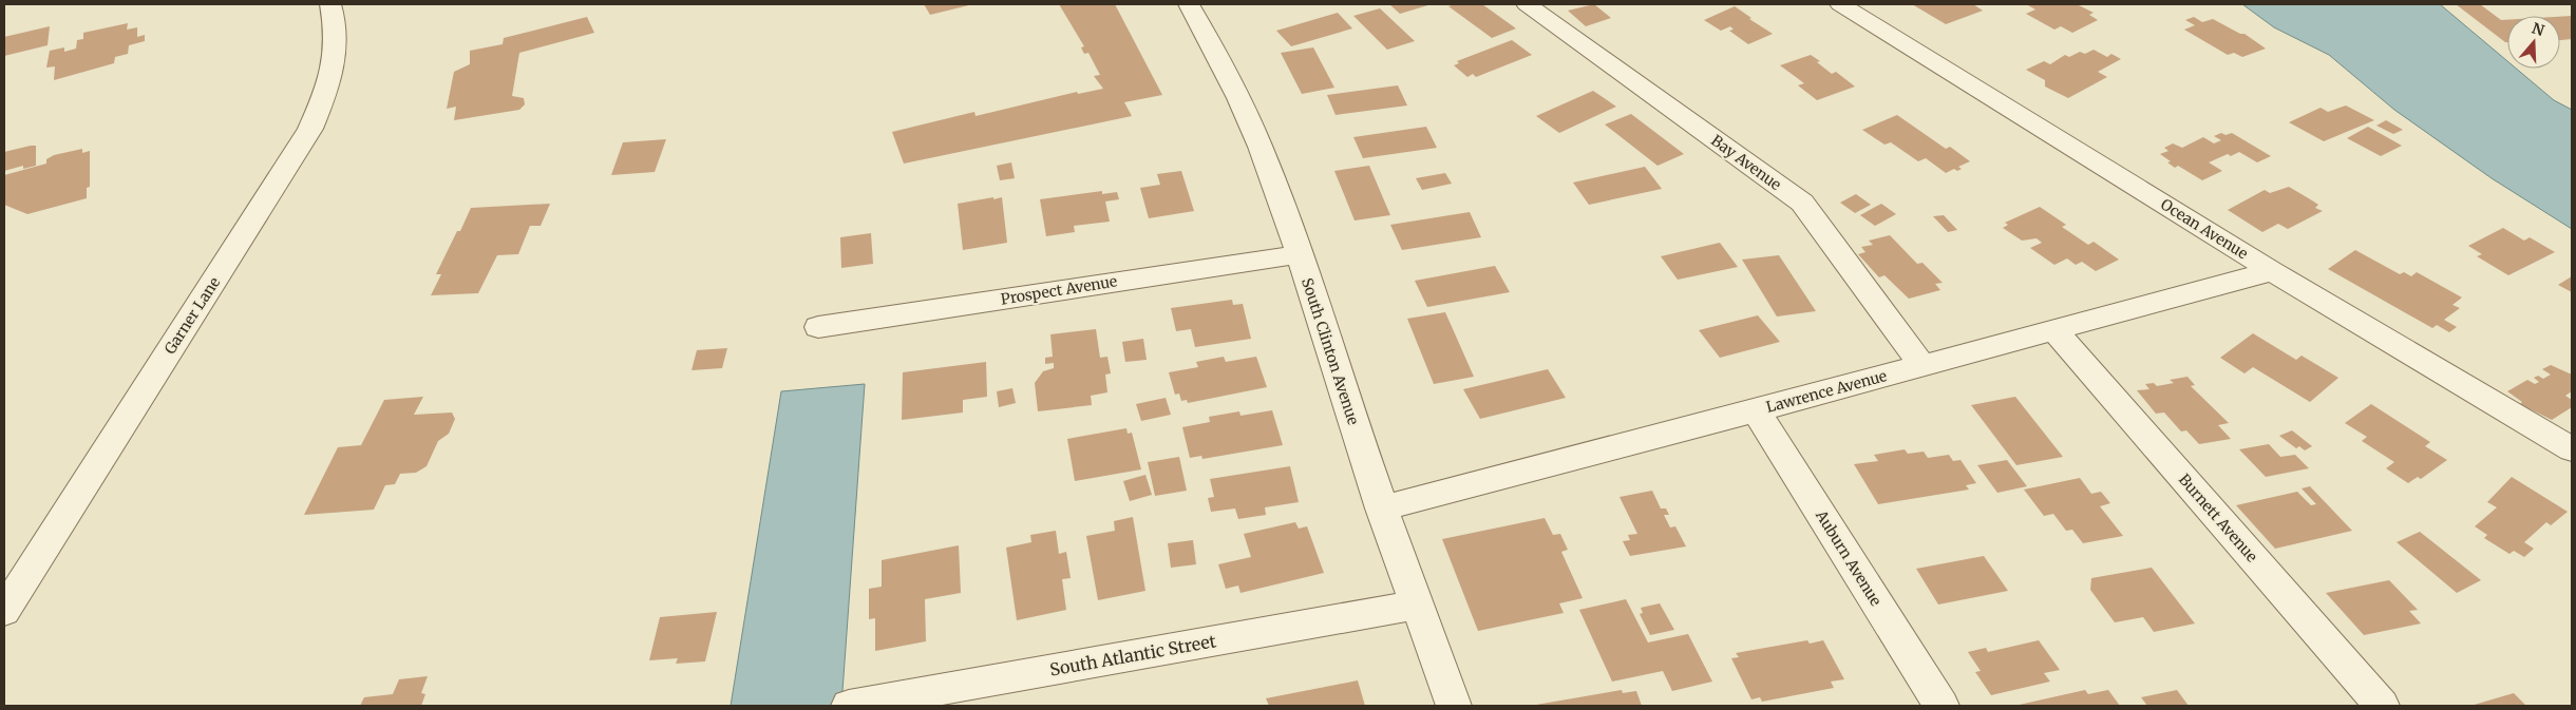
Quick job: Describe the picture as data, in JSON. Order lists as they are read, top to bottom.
{
  "streets": {
    "street": [
      "Bay Avenue",
      "Ocean Avenue",
      "Prospect Avenue",
      "Garner Lane",
      "South Clinton Avenue",
      "Lawrence Avenue",
      "Burnett Avenue",
      "Auburn Avenue",
      "South Atlantic Street"
    ]
  },
  "crossings": [
    ["Bay Avenue", "Lawrence Avenue"],
    ["Ocean Avenue", "Lawrence Avenue"],
    ["Prospect Avenue", "South Clinton Avenue"],
    ["South Clinton Avenue", "Lawrence Avenue"],
    ["South Clinton Avenue", "South Atlantic Street"],
    ["Lawrence Avenue", "Burnett Avenue"],
    ["Lawrence Avenue", "Auburn Avenue"]
  ],
  "north": "top"
}
